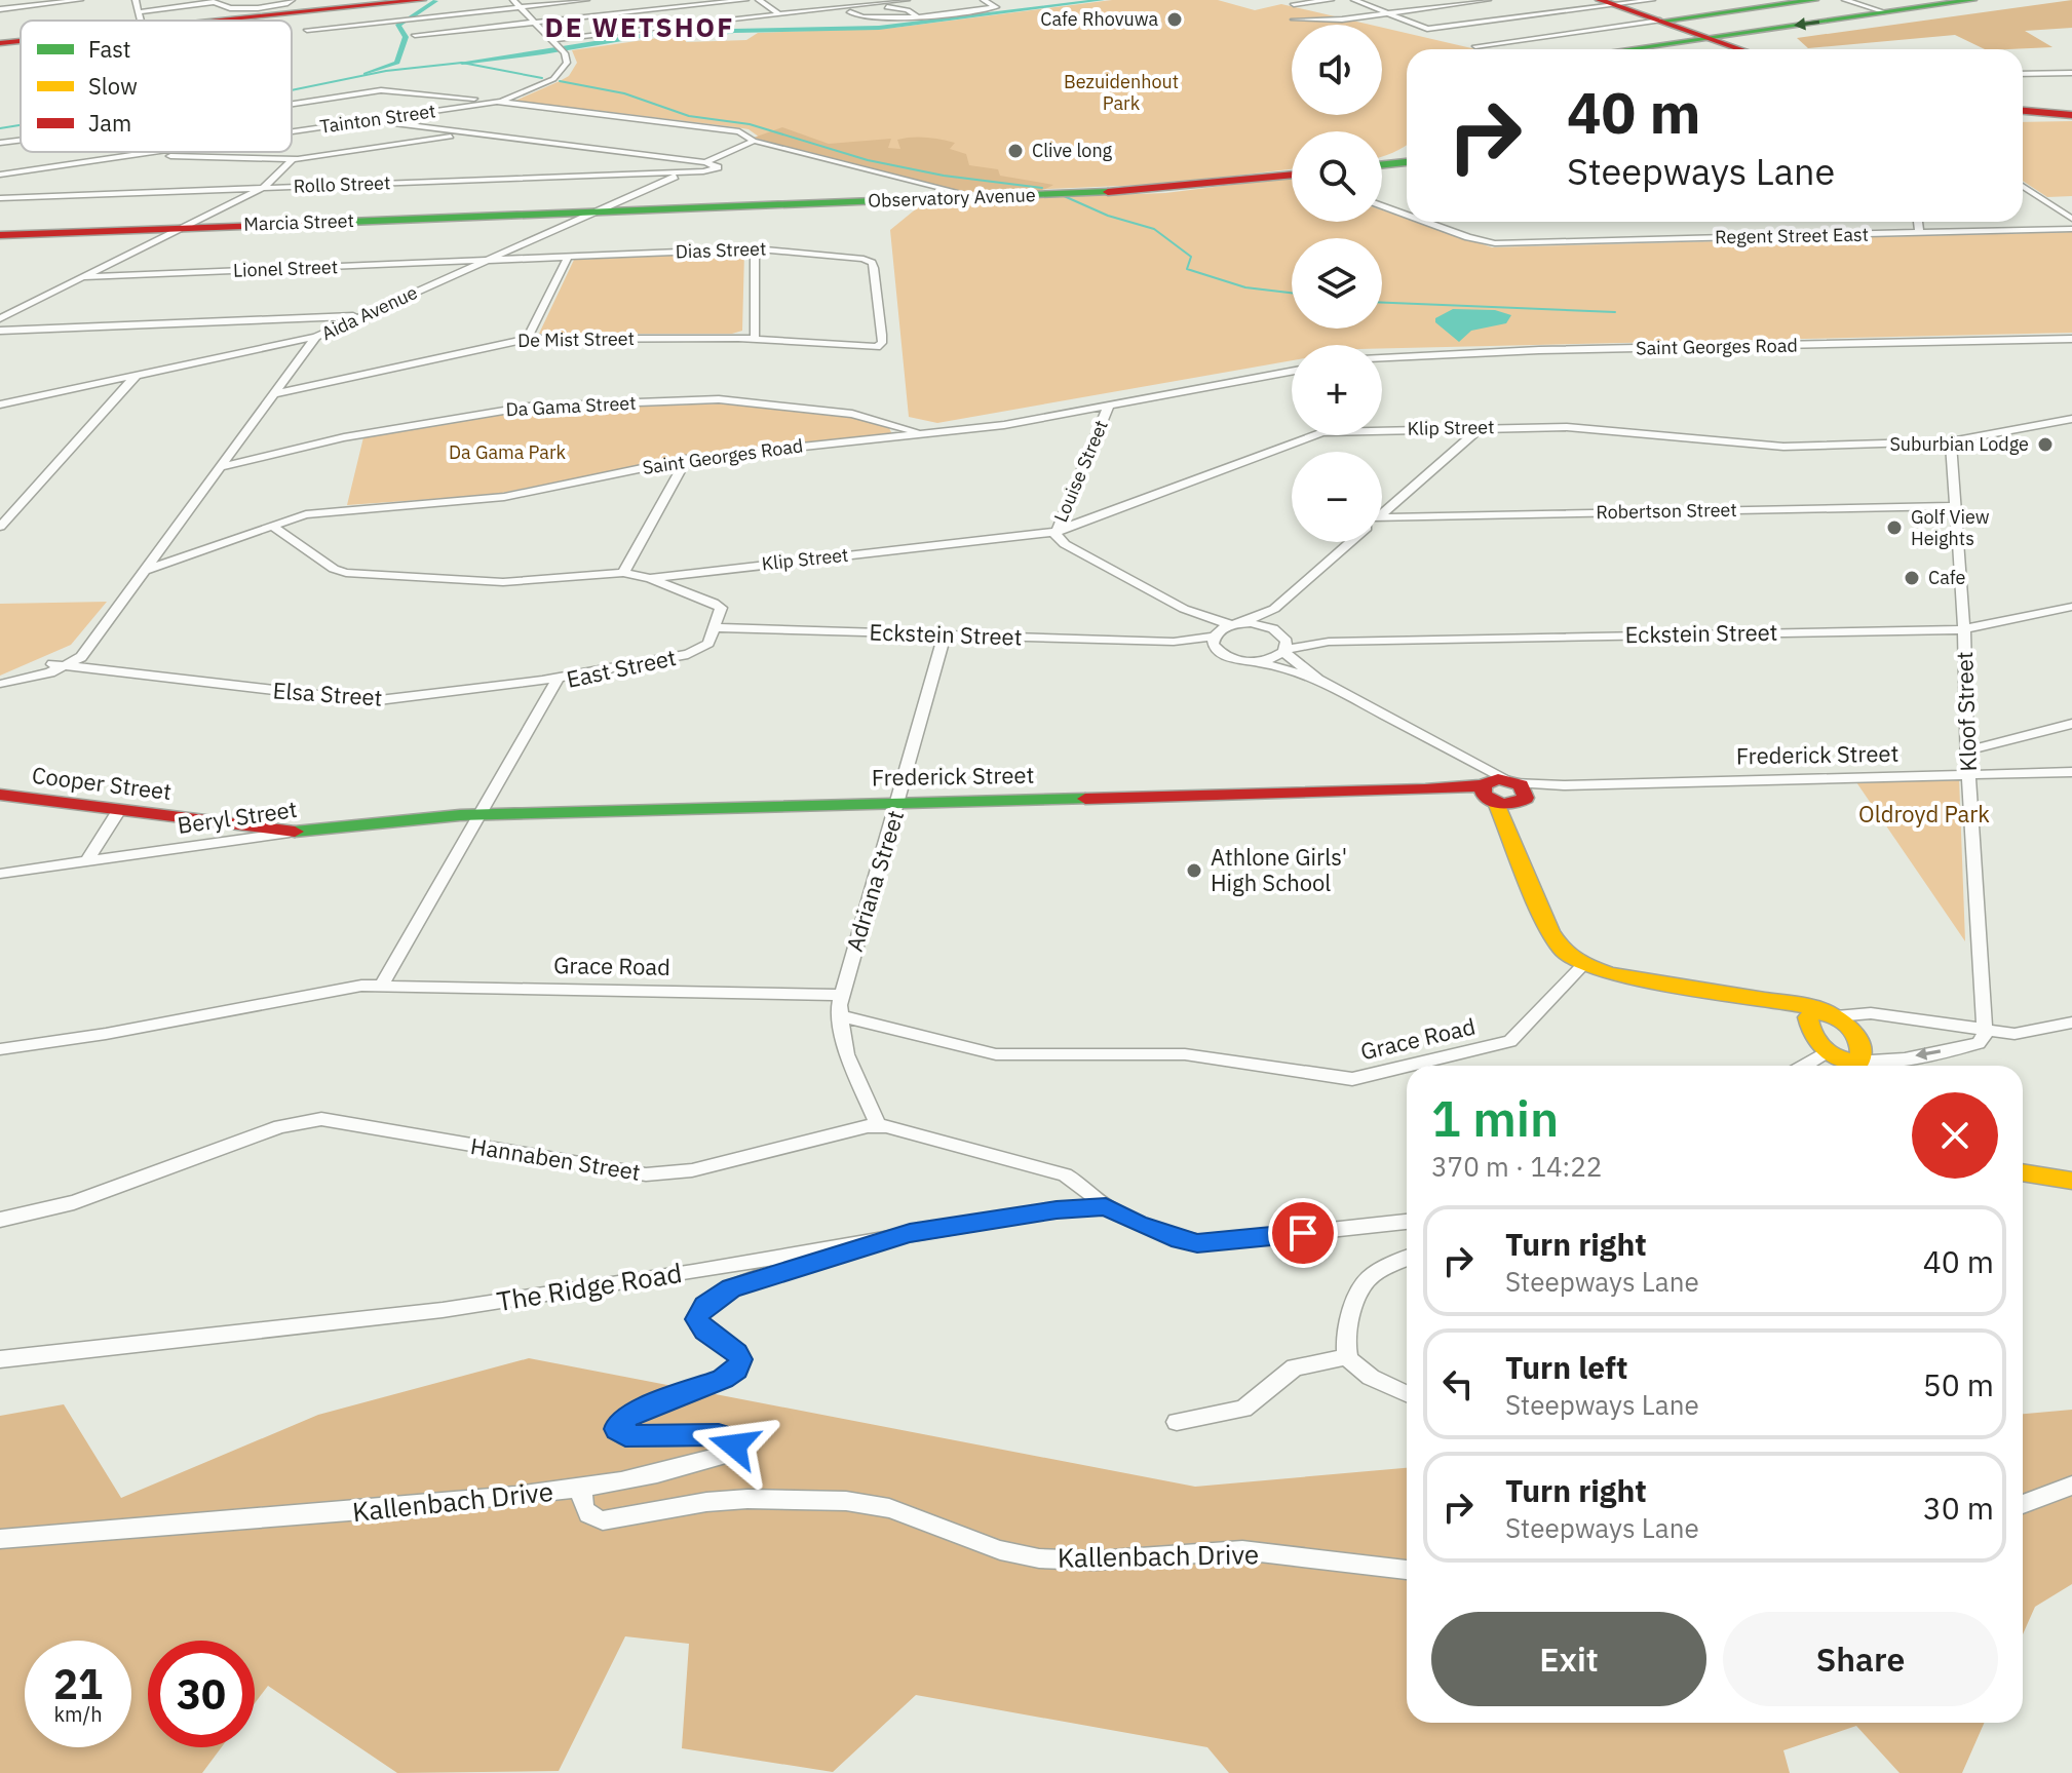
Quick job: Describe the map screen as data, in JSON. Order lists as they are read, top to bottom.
{
  "streets": {
    "main road": [
      "Observatory Avenue",
      "Marcia Street",
      "Frederick Street",
      "Cooper Street",
      "Beryl Street"
    ],
    "street": [
      "Tainton Street",
      "Rollo Street",
      "Regent Street East",
      "Dias Street",
      "Lionel Street",
      "Aida Avenue",
      "De Mist Street",
      "Saint Georges Road",
      "Da Gama Street",
      "Klip Street",
      "Louise Street",
      "Robertson Street",
      "Eckstein Street",
      "East Street",
      "Elsa Street",
      "Kloof Street",
      "Adriana Street",
      "Grace Road",
      "Hannaben Street",
      "The Ridge Road",
      "Kallenbach Drive"
    ]
  },
  "crossings": [
    ["Tainton Street", "Observatory Avenue"],
    ["Tainton Street", "Aida Avenue"],
    ["Rollo Street", "Aida Avenue"],
    ["Observatory Avenue", "Marcia Street"],
    ["Observatory Avenue", "Aida Avenue"],
    ["Marcia Street", "Aida Avenue"],
    ["Dias Street", "Lionel Street"],
    ["Dias Street", "Aida Avenue"],
    ["Dias Street", "De Mist Street"],
    ["Lionel Street", "Aida Avenue"],
    ["Aida Avenue", "De Mist Street"],
    ["Aida Avenue", "Saint Georges Road"],
    ["Aida Avenue", "Da Gama Street"],
    ["Aida Avenue", "Elsa Street"],
    ["Saint Georges Road", "Da Gama Street"],
    ["Saint Georges Road", "Louise Street"],
    ["Klip Street", "Louise Street"],
    ["Klip Street", "Eckstein Street"],
    ["Klip Street", "Kloof Street"],
    ["Louise Street", "Eckstein Street"],
    ["Robertson Street", "Kloof Street"],
    ["Eckstein Street", "East Street"],
    ["Eckstein Street", "Kloof Street"],
    ["Eckstein Street", "Adriana Street"],
    ["East Street", "Elsa Street"],
    ["East Street", "Frederick Street"],
    ["East Street", "Beryl Street"],
    ["East Street", "Grace Road"],
    ["Kloof Street", "Frederick Street"],
    ["Frederick Street", "Beryl Street"],
    ["Frederick Street", "Adriana Street"],
    ["Cooper Street", "Beryl Street"],
    ["Adriana Street", "Grace Road"],
    ["Adriana Street", "Hannaben Street"],
    ["Hannaben Street", "The Ridge Road"]
  ],
  "districts": ["DE WETSHOF"],
  "parks": ["Bezuidenhout Park", "Da Gama Park", "Oldroyd Park"],
  "places": [
    "Cafe Rhovuwa",
    "Clive long",
    "Suburbian Lodge",
    "Golf View Heights",
    "Cafe",
    "Athlone Girls' High School"
  ],
  "legend": ["Fast", "Slow", "Jam"],
  "page": {
    "map_buttons": ["+", "−"],
    "turn": ["40 m", "Steepways Lane"],
    "heading": ["1 min", "370 m · 14:22"],
    "list": [
      {
        "name": "Turn right",
        "note": "Steepways Lane",
        "value": "40 m"
      },
      {
        "name": "Turn left",
        "note": "Steepways Lane",
        "value": "50 m"
      },
      {
        "name": "Turn right",
        "note": "Steepways Lane",
        "value": "30 m"
      }
    ],
    "buttons": ["Exit", "Share"],
    "speed": "21 km/h",
    "limit": "30"
  }
}
